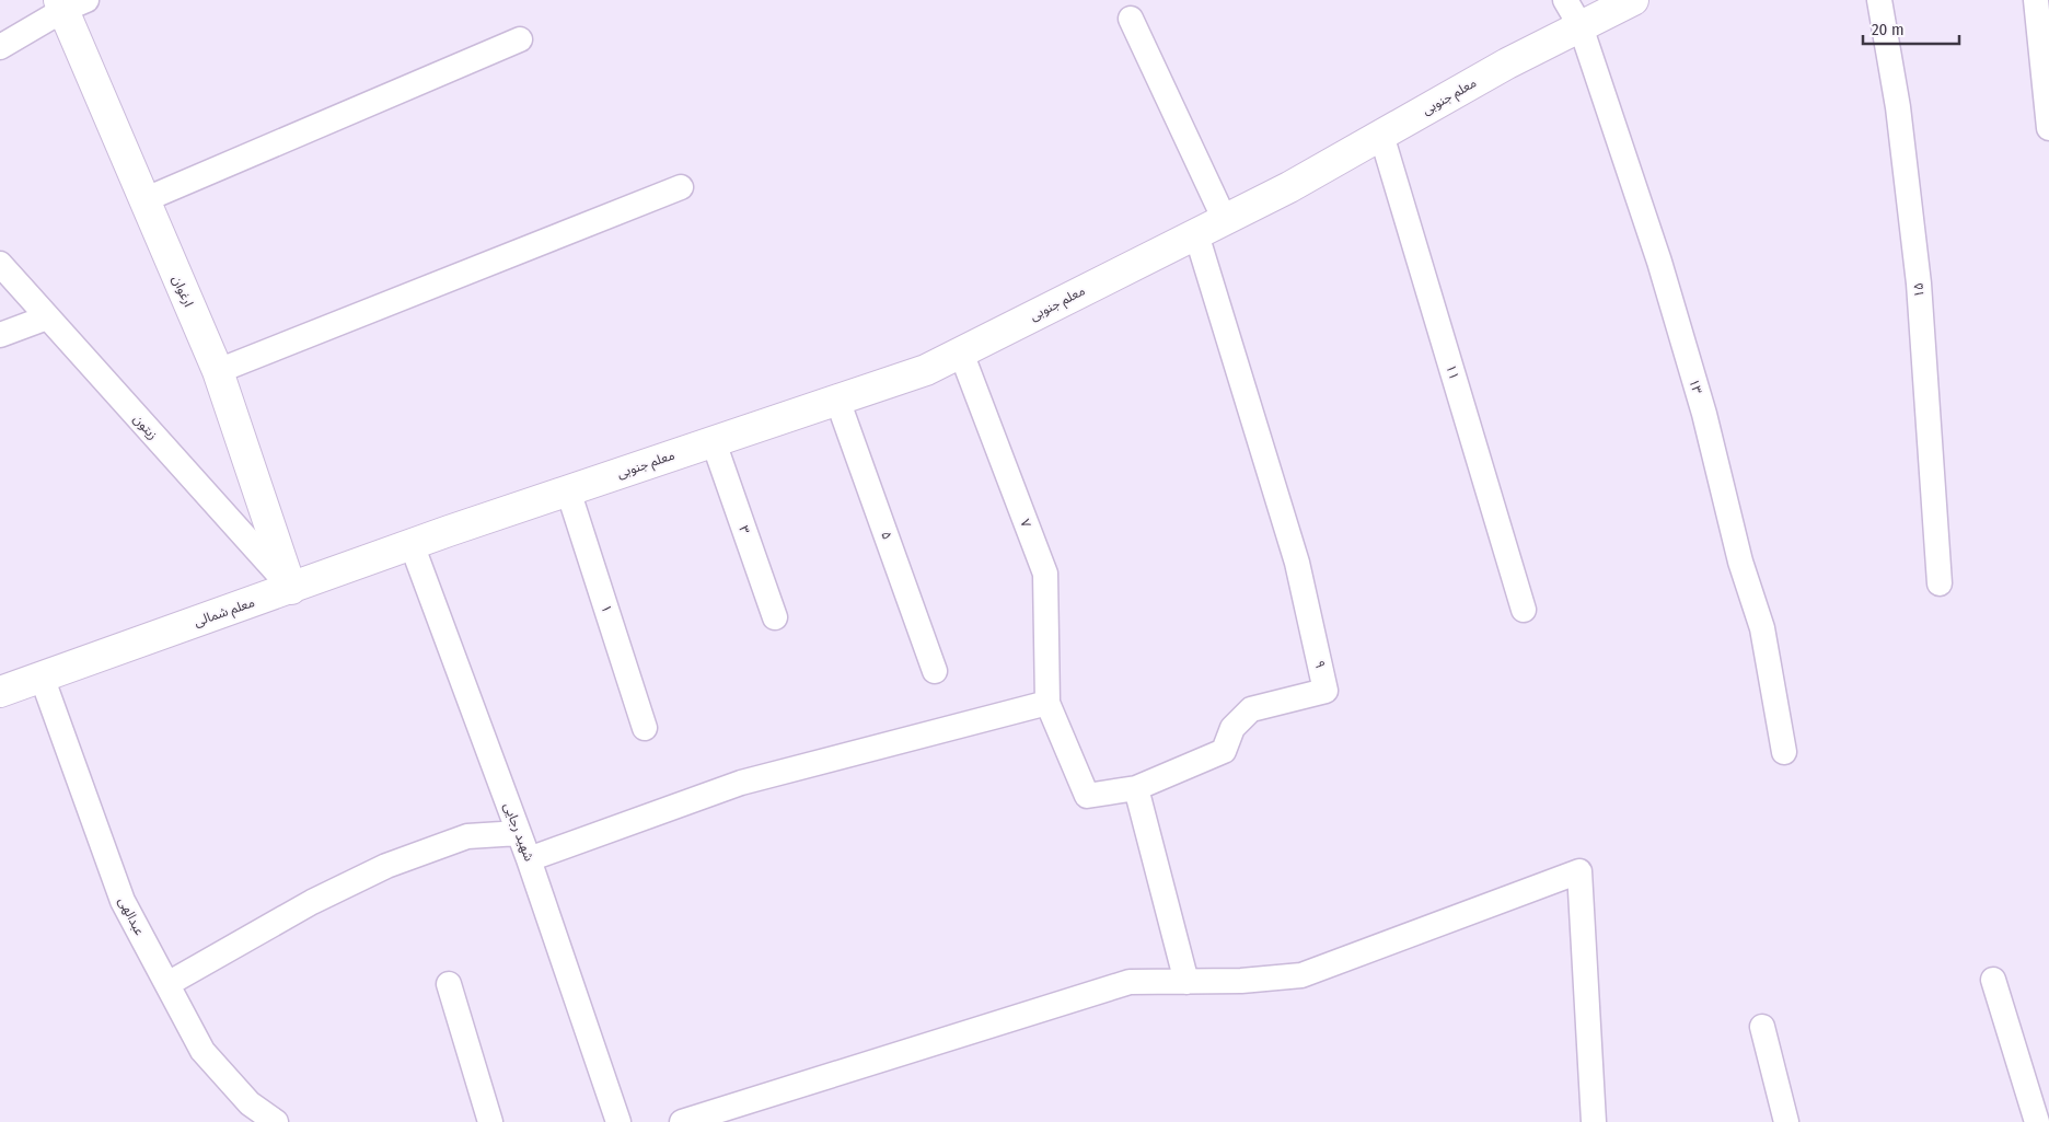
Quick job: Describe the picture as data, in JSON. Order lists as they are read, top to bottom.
{
  "streets": {
    "street": [
      "معلم جنوبی",
      "۱۵",
      "ارغوان",
      "۱۱",
      "۱۳",
      "زیتون",
      "۷",
      "۳",
      "۵",
      "۱",
      "معلم شمالی",
      "۹",
      "شهید رجایی",
      "عبدالهی"
    ]
  },
  "crossings": [
    ["معلم جنوبی", "۱۱"],
    ["معلم جنوبی", "۱۳"],
    ["معلم جنوبی", "۷"],
    ["معلم جنوبی", "۳"],
    ["معلم جنوبی", "۵"],
    ["معلم جنوبی", "۱"],
    ["معلم جنوبی", "معلم شمالی"],
    ["معلم جنوبی", "۹"],
    ["ارغوان", "زیتون"],
    ["ارغوان", "معلم شمالی"],
    ["زیتون", "معلم شمالی"],
    ["معلم شمالی", "شهید رجایی"],
    ["معلم شمالی", "عبدالهی"]
  ],
  "scale_bar": "20 m"
}
